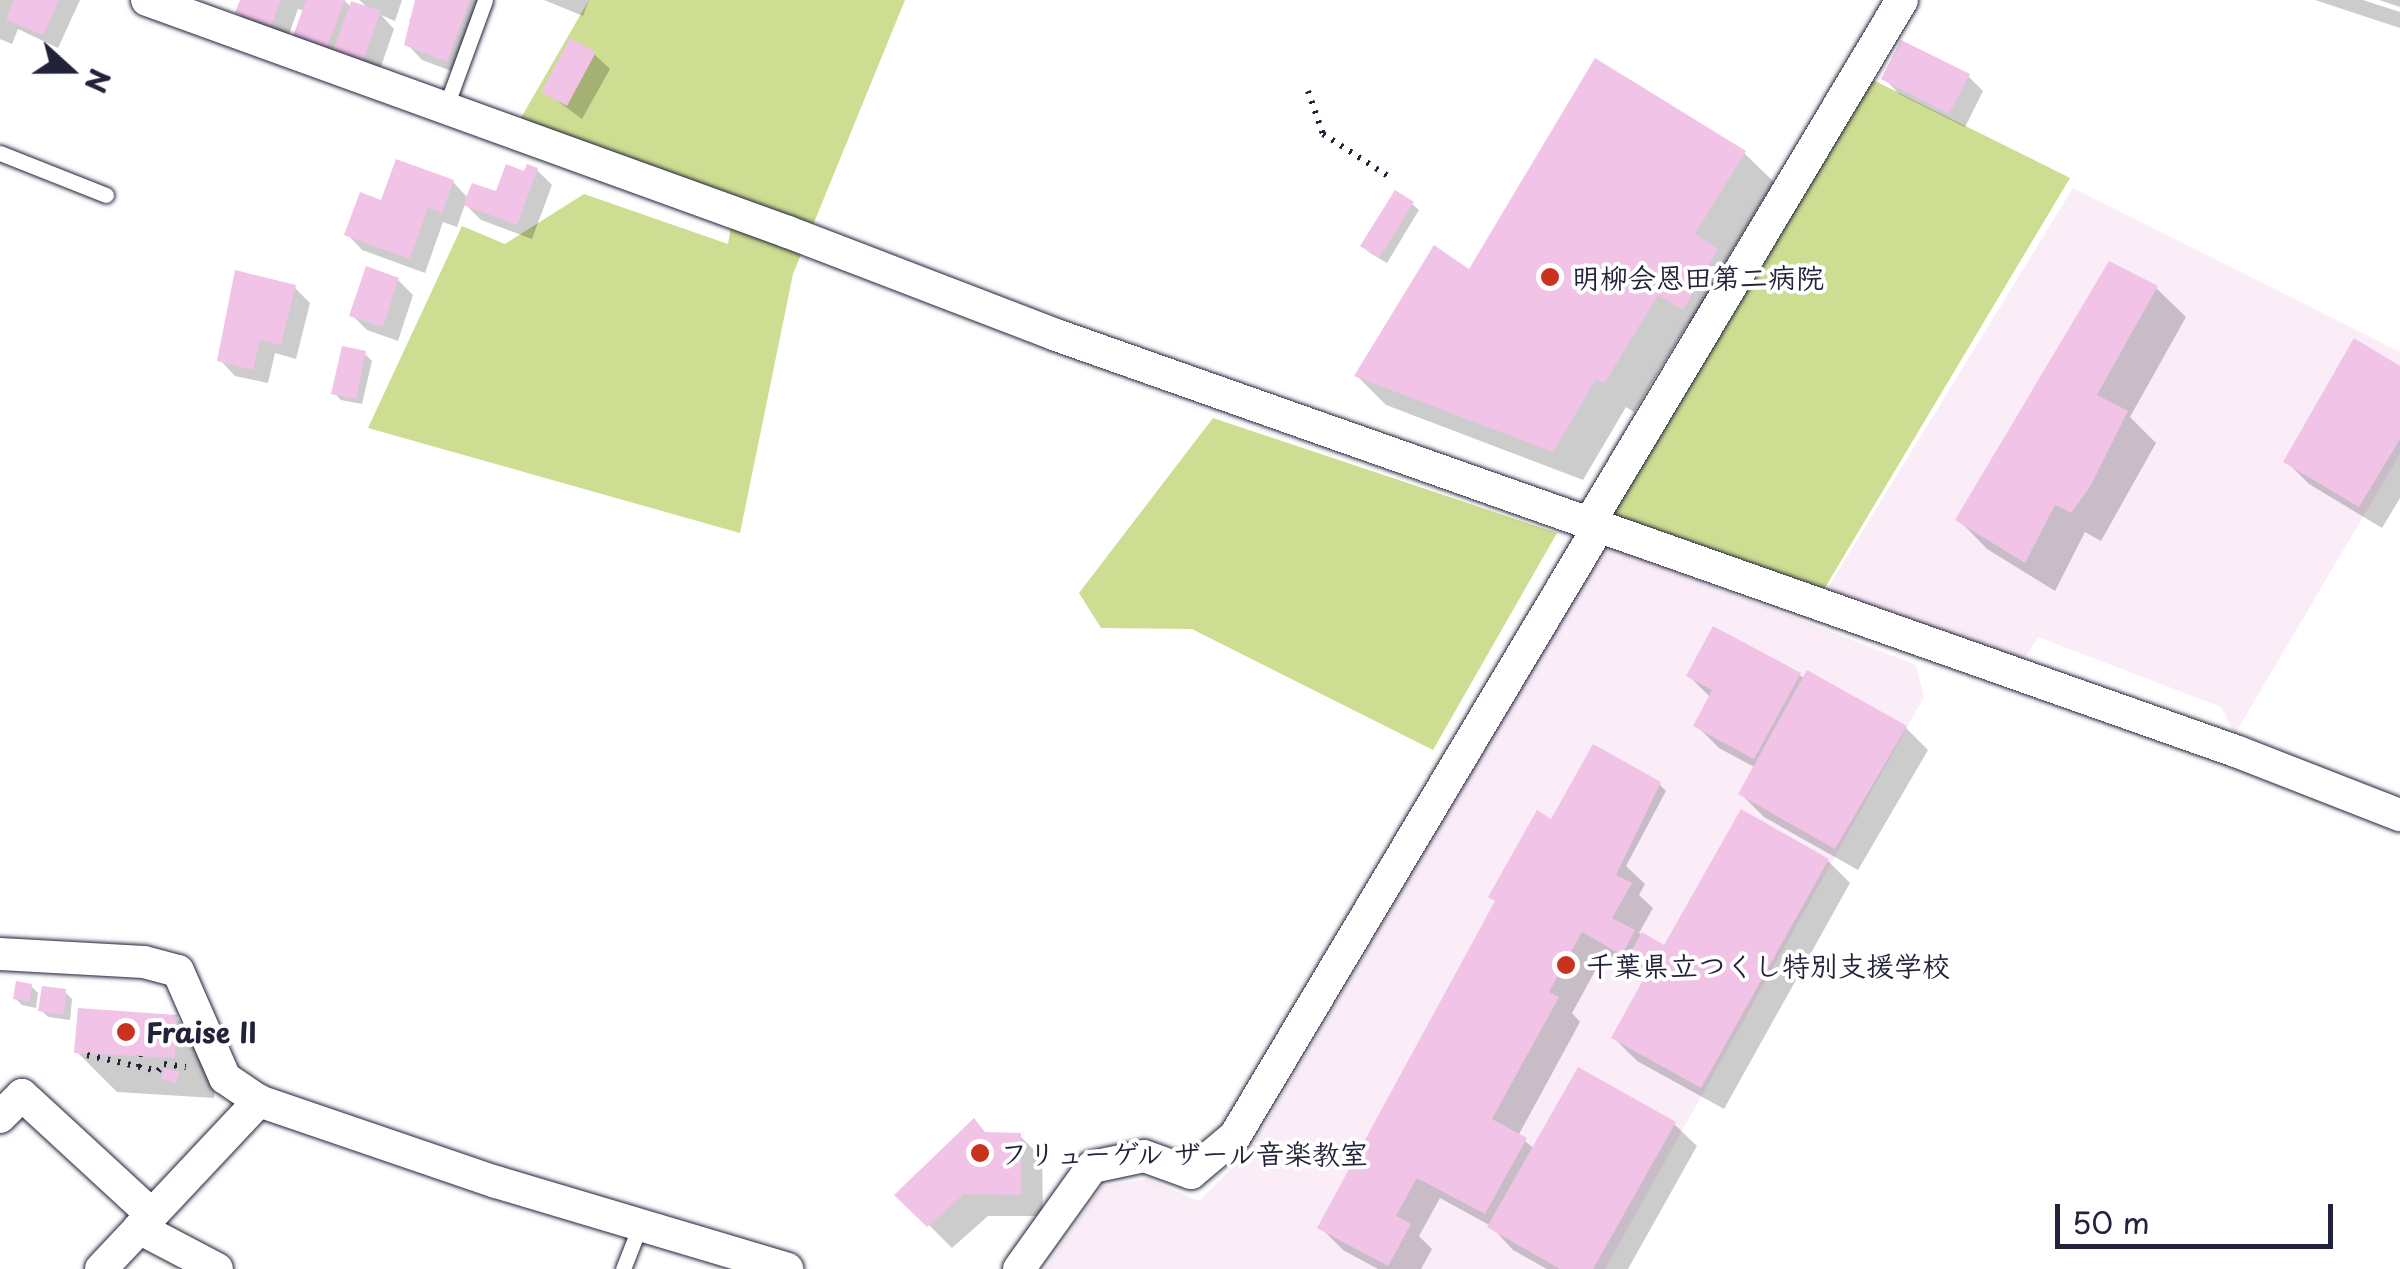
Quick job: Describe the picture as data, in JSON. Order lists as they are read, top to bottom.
{
  "places": [
    "明柳会恩田第二病院",
    "千葉県立つくし特別支援学校",
    "Fraise II",
    "フリューゲル ザール音楽教室"
  ],
  "scale_bar": "50 m",
  "north": "right"
}
